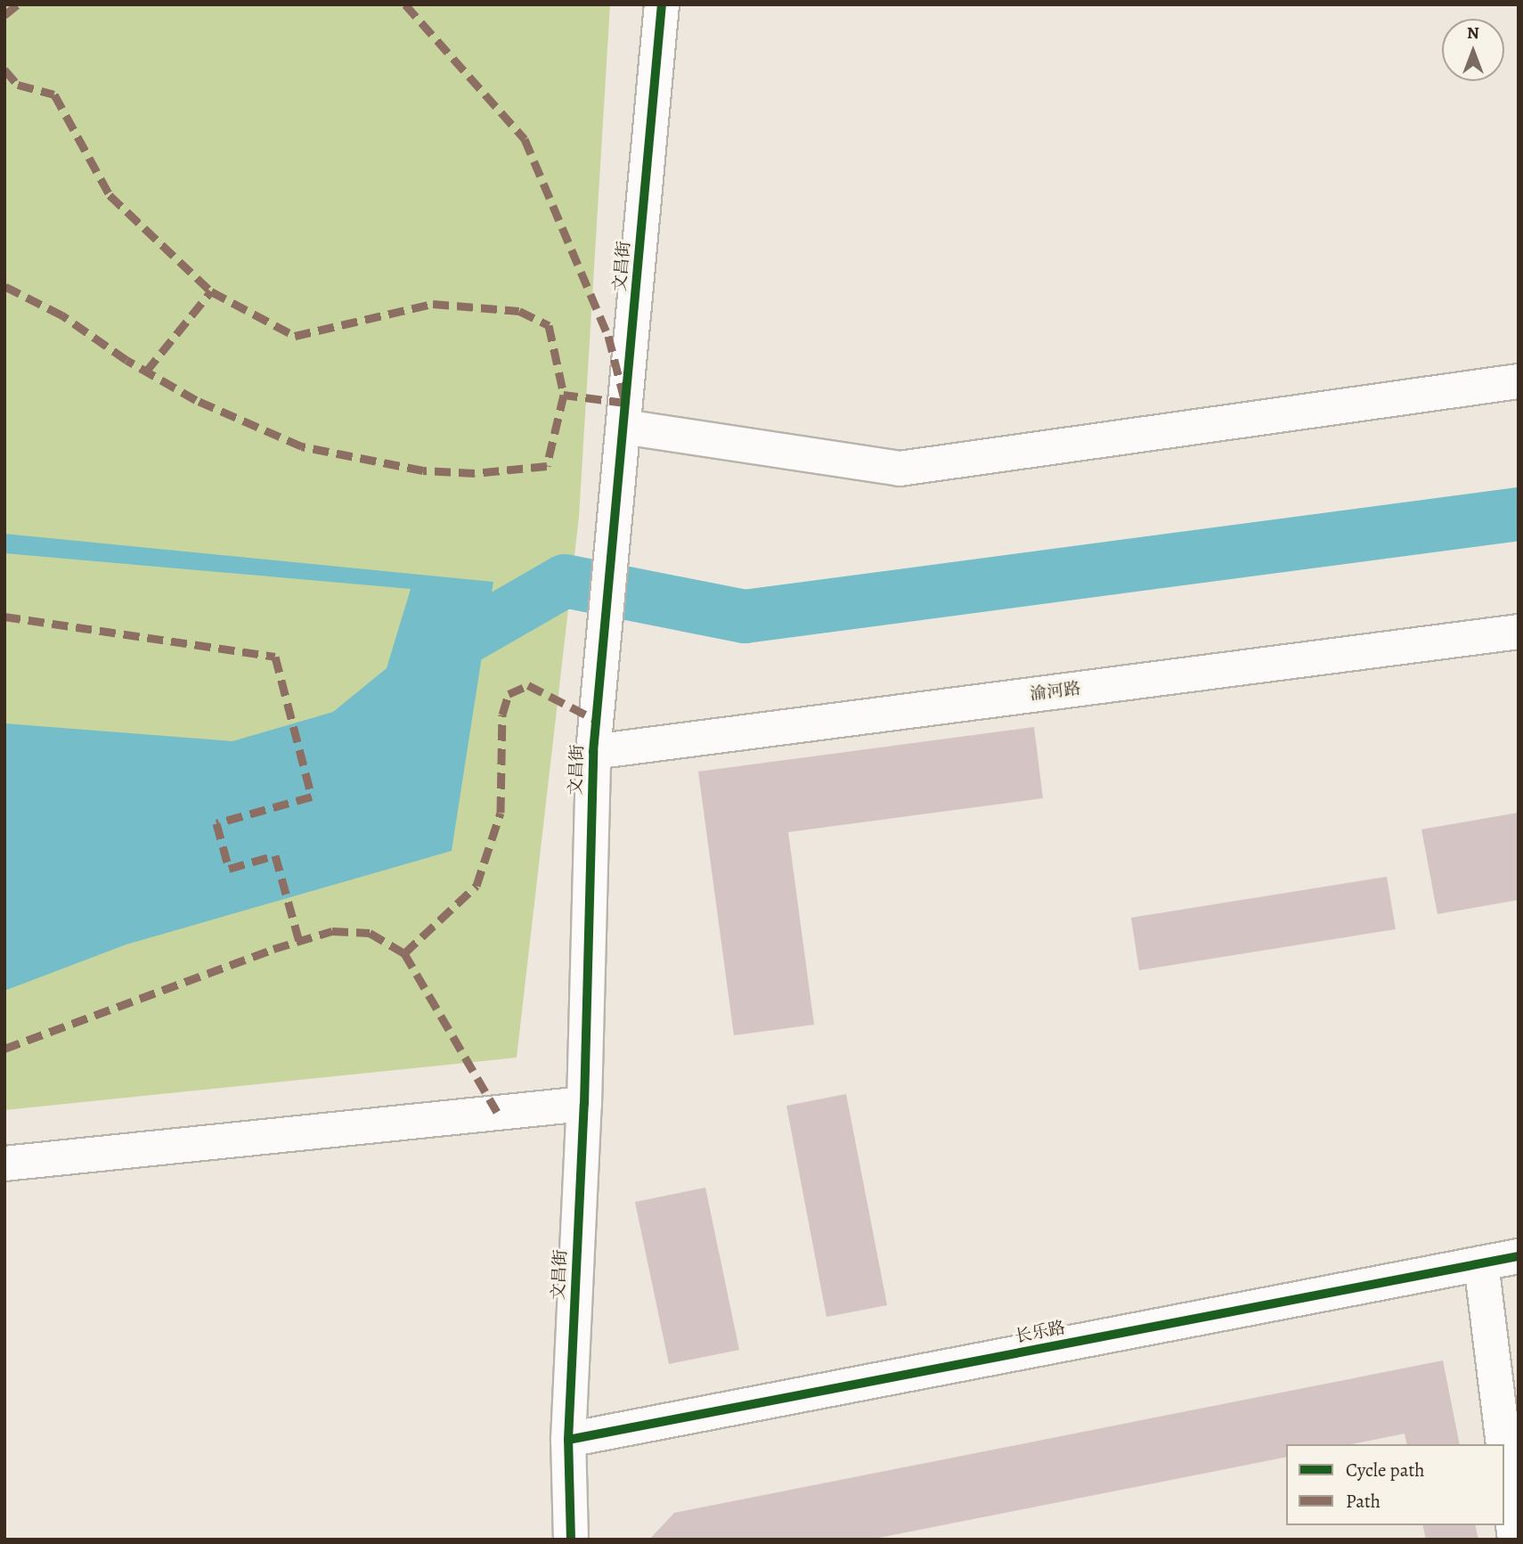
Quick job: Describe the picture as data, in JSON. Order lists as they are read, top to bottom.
{
  "streets": {
    "street": ["文昌街", "渝河路", "长乐路"]
  },
  "crossings": [
    ["文昌街", "渝河路"],
    ["文昌街", "长乐路"]
  ],
  "legend": ["Cycle path", "Path"],
  "north": "top"
}
